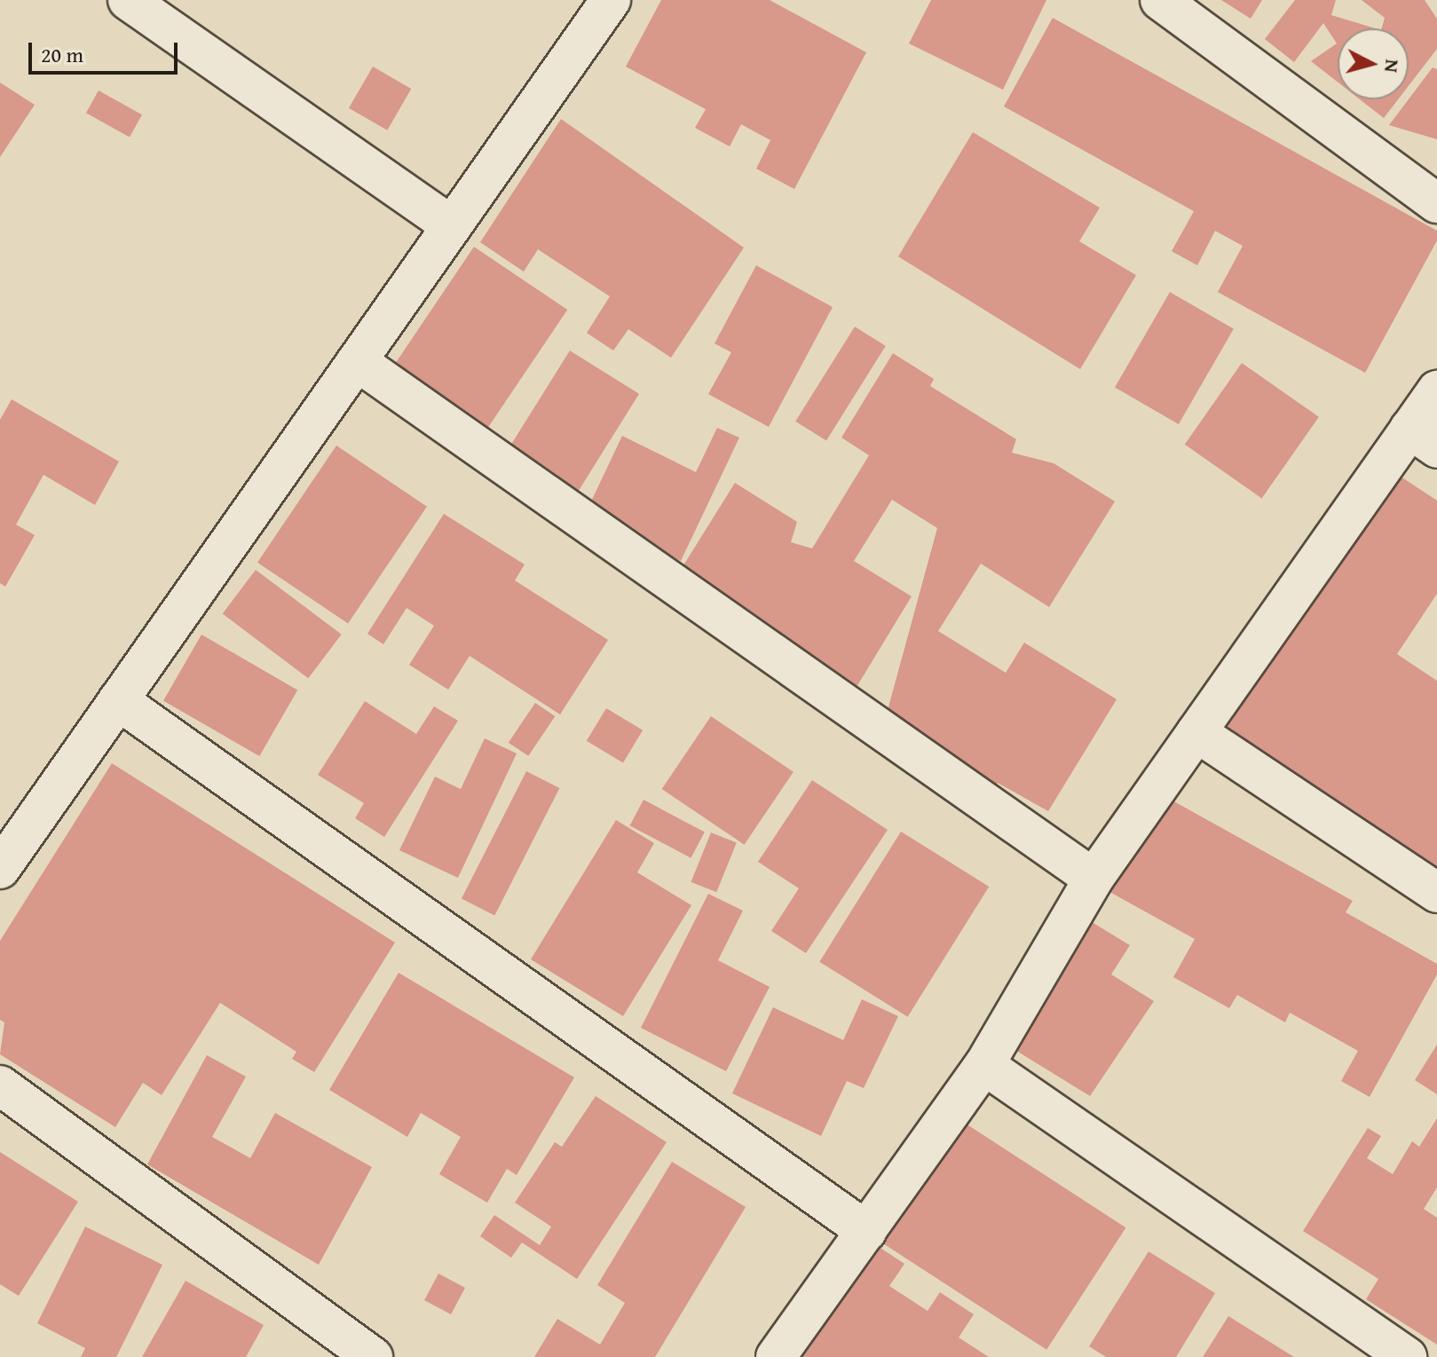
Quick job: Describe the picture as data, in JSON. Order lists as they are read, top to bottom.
{
  "scale_bar": "20 m",
  "north": "right"
}
